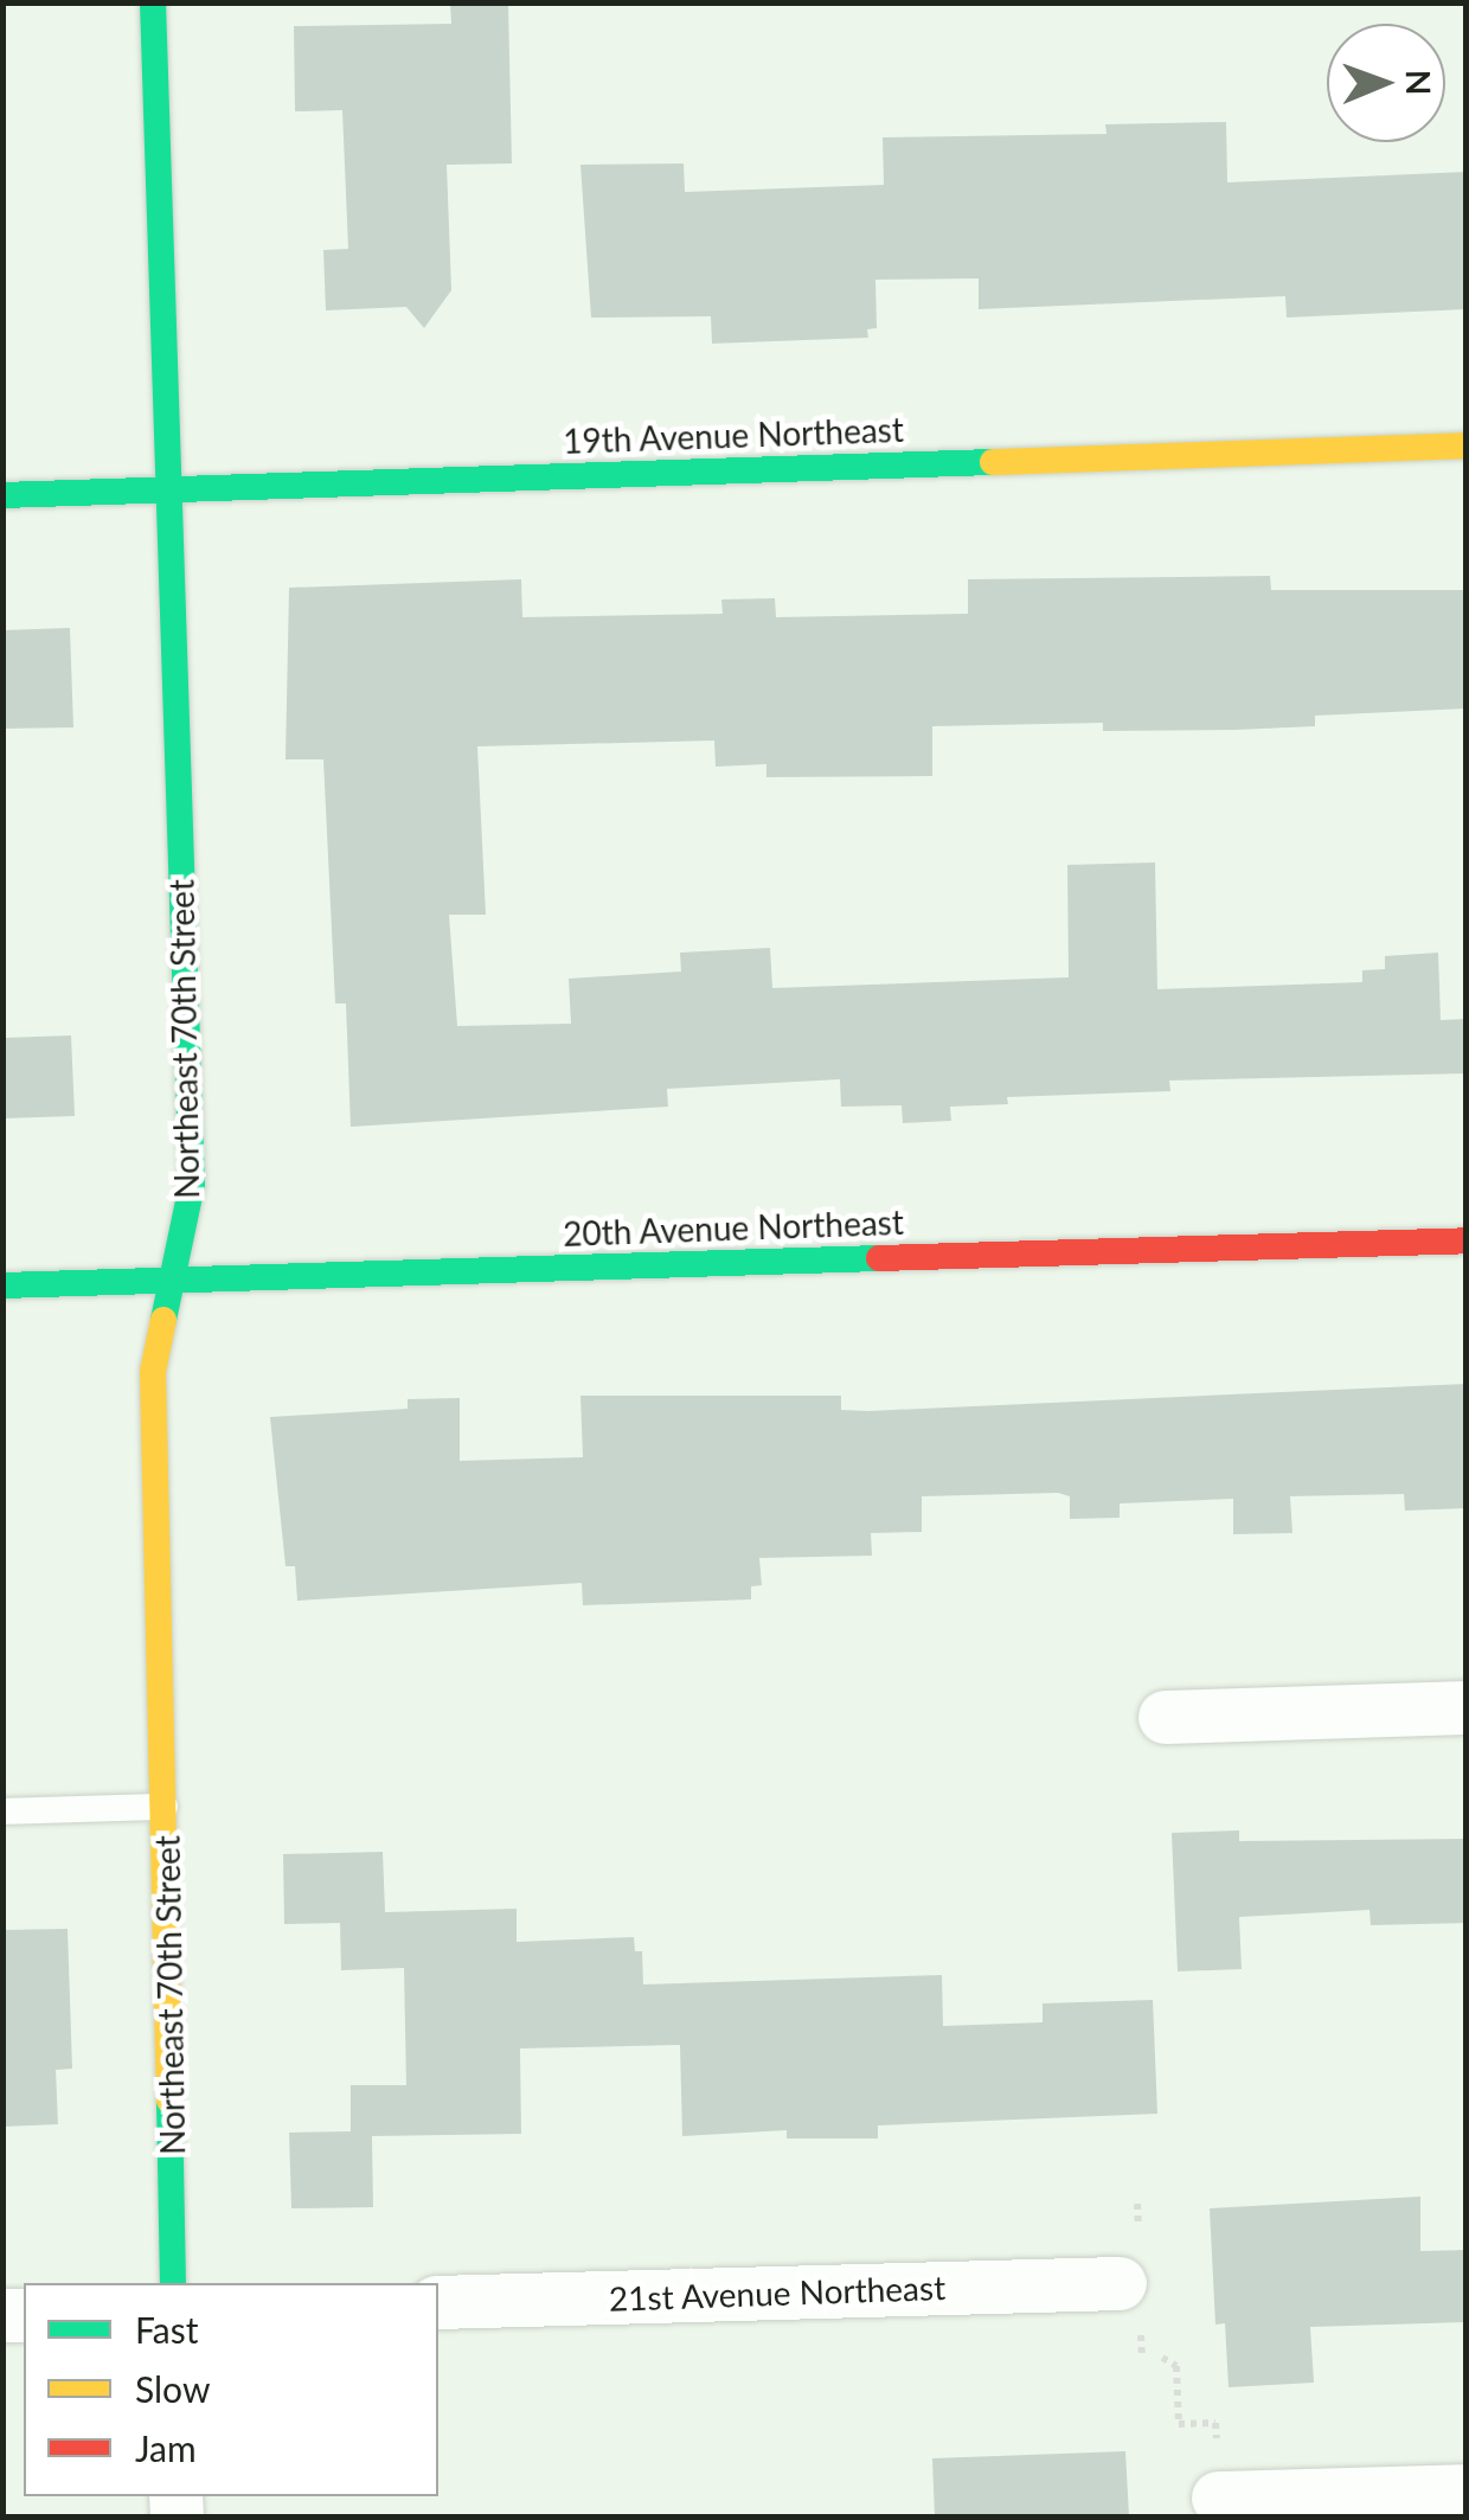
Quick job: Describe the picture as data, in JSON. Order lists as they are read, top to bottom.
{
  "streets": {
    "street": [
      "19th Avenue Northeast",
      "Northeast 70th Street",
      "20th Avenue Northeast",
      "21st Avenue Northeast"
    ]
  },
  "crossings": [
    ["19th Avenue Northeast", "Northeast 70th Street"],
    ["Northeast 70th Street", "20th Avenue Northeast"]
  ],
  "legend": ["Fast", "Slow", "Jam"],
  "north": "right"
}
